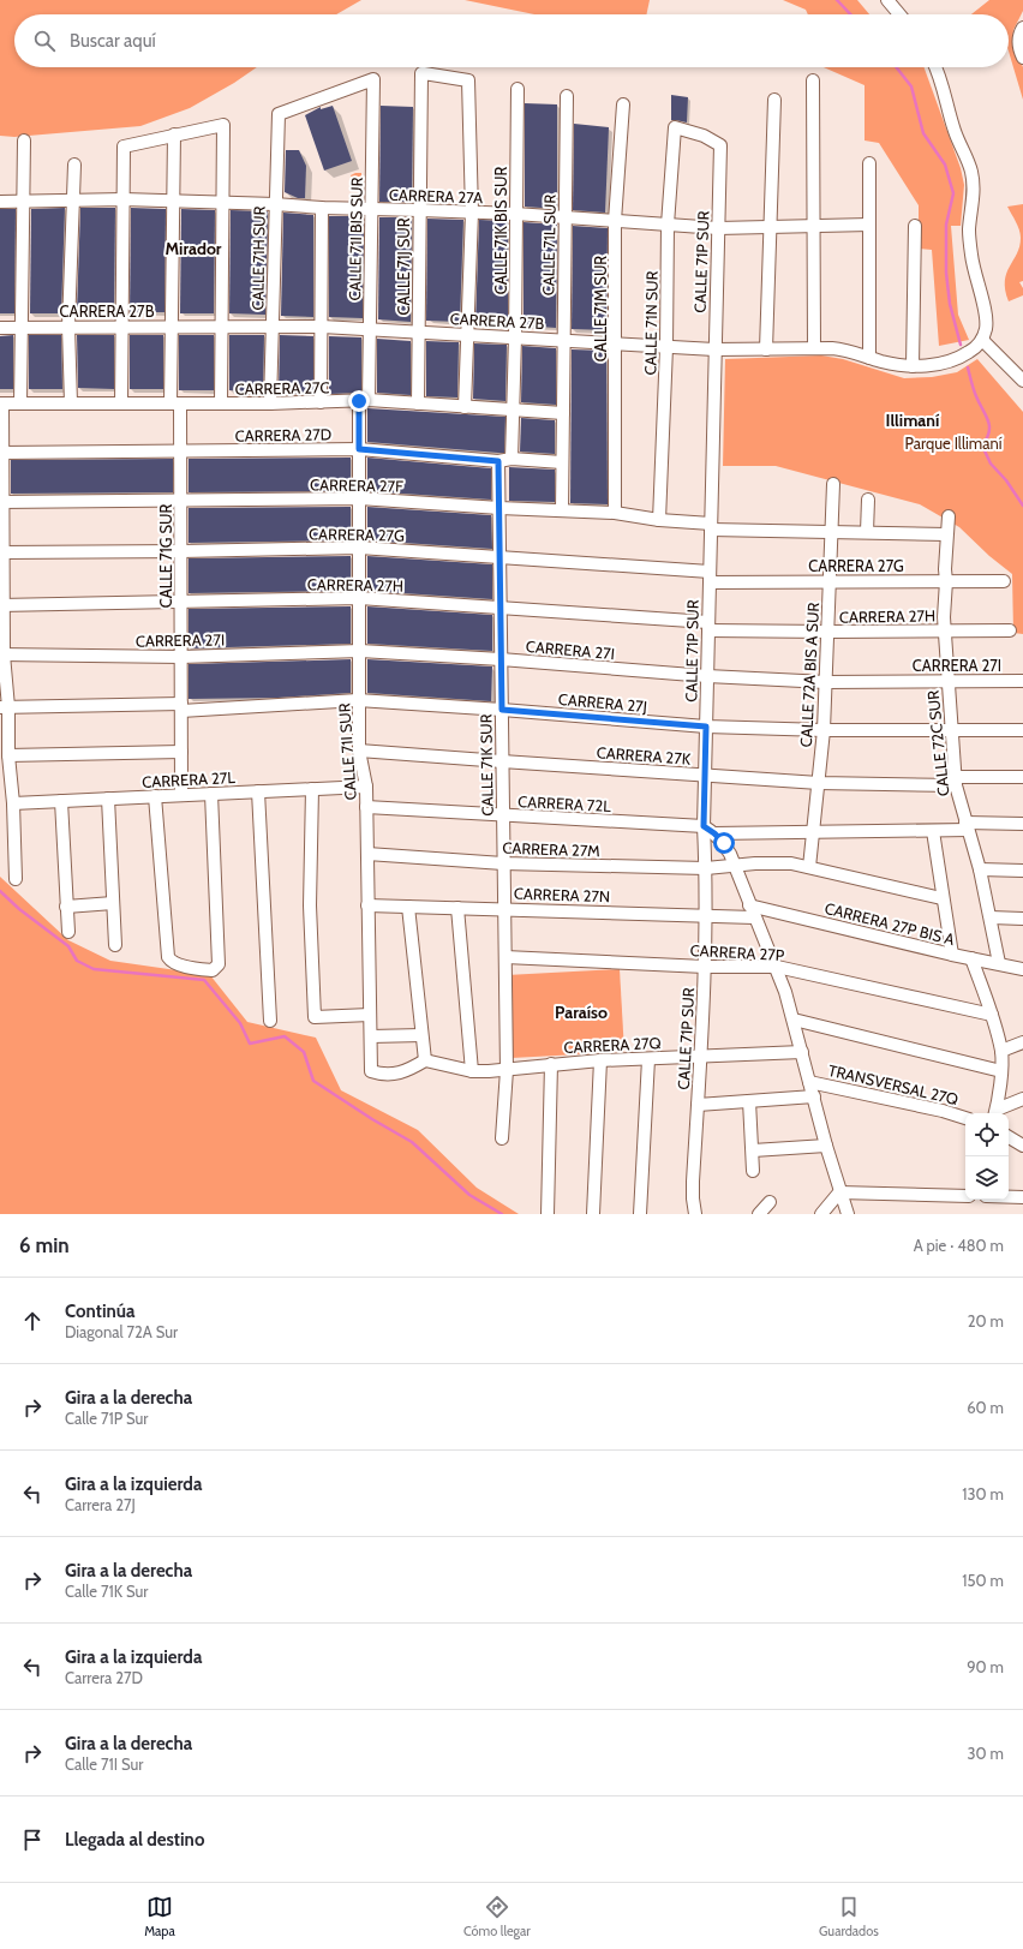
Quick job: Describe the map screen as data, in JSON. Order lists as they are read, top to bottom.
{
  "streets": {
    "street": [
      "CARRERA 27A",
      "CALLE 71K BIS SUR",
      "CALLE 71I BIS SUR",
      "CALLE 71L SUR",
      "CALLE 71H SUR",
      "CALLE 71P SUR",
      "CALLE 71J SUR",
      "CALLE 71M SUR",
      "CARRERA 27B",
      "CALLE 71N SUR",
      "CARRERA 27C",
      "CARRERA 27D",
      "CARRERA 27F",
      "CARRERA 27G",
      "CALLE 71G SUR",
      "CARRERA 27H",
      "CARRERA 27I",
      "CALLE 72A BIS A SUR",
      "CARRERA 27J",
      "CALLE 72C SUR",
      "CALLE 71I SUR",
      "CARRERA 27K",
      "CALLE 71K SUR",
      "CARRERA 27L",
      "CARRERA 72L",
      "CARRERA 27M",
      "CARRERA 27N",
      "CARRERA 27P BIS A",
      "CARRERA 27P",
      "CARRERA 27Q",
      "TRANSVERSAL 27Q"
    ]
  },
  "crossings": [
    ["CARRERA 27A", "CALLE 71K BIS SUR"],
    ["CARRERA 27A", "CALLE 71I BIS SUR"],
    ["CARRERA 27A", "CALLE 71L SUR"],
    ["CARRERA 27A", "CALLE 71H SUR"],
    ["CARRERA 27A", "CALLE 71P SUR"],
    ["CARRERA 27A", "CALLE 71J SUR"],
    ["CARRERA 27A", "CALLE 71M SUR"],
    ["CARRERA 27A", "CALLE 71N SUR"],
    ["CARRERA 27A", "CALLE 71G SUR"],
    ["CALLE 71K BIS SUR", "CARRERA 27B"],
    ["CALLE 71K BIS SUR", "CARRERA 27C"],
    ["CALLE 71K BIS SUR", "CARRERA 27D"],
    ["CALLE 71I BIS SUR", "CALLE 71H SUR"],
    ["CALLE 71I BIS SUR", "CARRERA 27B"],
    ["CALLE 71I BIS SUR", "CARRERA 27C"],
    ["CALLE 71I BIS SUR", "CALLE 71I SUR"],
    ["CALLE 71L SUR", "CARRERA 27B"],
    ["CALLE 71L SUR", "CARRERA 27C"],
    ["CALLE 71L SUR", "CARRERA 27D"],
    ["CALLE 71L SUR", "CARRERA 27F"],
    ["CALLE 71H SUR", "CARRERA 27B"],
    ["CALLE 71H SUR", "CARRERA 27C"],
    ["CALLE 71P SUR", "CARRERA 27B"],
    ["CALLE 71P SUR", "CALLE 71N SUR"],
    ["CALLE 71P SUR", "CARRERA 27F"],
    ["CALLE 71P SUR", "CARRERA 27G"],
    ["CALLE 71P SUR", "CARRERA 27H"],
    ["CALLE 71P SUR", "CARRERA 27I"],
    ["CALLE 71P SUR", "CARRERA 27J"],
    ["CALLE 71P SUR", "CARRERA 27K"],
    ["CALLE 71P SUR", "CARRERA 72L"],
    ["CALLE 71P SUR", "CARRERA 27M"],
    ["CALLE 71P SUR", "CARRERA 27N"],
    ["CALLE 71P SUR", "CARRERA 27P"],
    ["CALLE 71P SUR", "CARRERA 27Q"],
    ["CALLE 71J SUR", "CARRERA 27B"],
    ["CALLE 71J SUR", "CARRERA 27C"],
    ["CALLE 71M SUR", "CARRERA 27B"],
    ["CALLE 71M SUR", "CARRERA 27F"],
    ["CARRERA 27B", "CALLE 71N SUR"],
    ["CARRERA 27B", "CALLE 71G SUR"],
    ["CALLE 71N SUR", "CARRERA 27F"],
    ["CARRERA 27C", "CALLE 71G SUR"],
    ["CARRERA 27C", "CALLE 71I SUR"],
    ["CARRERA 27D", "CALLE 71G SUR"],
    ["CARRERA 27D", "CALLE 71I SUR"],
    ["CARRERA 27D", "CALLE 71K SUR"],
    ["CARRERA 27F", "CALLE 71G SUR"],
    ["CARRERA 27F", "CALLE 72A BIS A SUR"],
    ["CARRERA 27F", "CALLE 72C SUR"],
    ["CARRERA 27F", "CALLE 71I SUR"],
    ["CARRERA 27F", "CALLE 71K SUR"],
    ["CARRERA 27G", "CALLE 71G SUR"],
    ["CARRERA 27G", "CALLE 72A BIS A SUR"],
    ["CARRERA 27G", "CALLE 72C SUR"],
    ["CARRERA 27G", "CALLE 71I SUR"],
    ["CARRERA 27G", "CALLE 71K SUR"],
    ["CALLE 71G SUR", "CARRERA 27H"],
    ["CALLE 71G SUR", "CARRERA 27I"],
    ["CALLE 71G SUR", "CARRERA 27J"],
    ["CALLE 71G SUR", "CARRERA 27L"],
    ["CARRERA 27H", "CALLE 72A BIS A SUR"],
    ["CARRERA 27H", "CALLE 72C SUR"],
    ["CARRERA 27H", "CALLE 71I SUR"],
    ["CARRERA 27H", "CALLE 71K SUR"],
    ["CARRERA 27I", "CALLE 72A BIS A SUR"],
    ["CARRERA 27I", "CALLE 72C SUR"],
    ["CARRERA 27I", "CALLE 71I SUR"],
    ["CARRERA 27I", "CALLE 71K SUR"],
    ["CALLE 72A BIS A SUR", "CARRERA 27J"],
    ["CALLE 72A BIS A SUR", "CARRERA 27K"],
    ["CALLE 72A BIS A SUR", "CARRERA 27M"],
    ["CARRERA 27J", "CALLE 72C SUR"],
    ["CARRERA 27J", "CALLE 71I SUR"],
    ["CARRERA 27J", "CALLE 71K SUR"],
    ["CALLE 72C SUR", "CARRERA 27K"],
    ["CALLE 72C SUR", "CARRERA 27P BIS A"],
    ["CALLE 71I SUR", "CARRERA 27K"],
    ["CALLE 71I SUR", "CARRERA 27L"],
    ["CALLE 71I SUR", "CARRERA 72L"],
    ["CALLE 71I SUR", "CARRERA 27M"],
    ["CALLE 71I SUR", "CARRERA 27N"],
    ["CALLE 71I SUR", "CARRERA 27Q"],
    ["CARRERA 27K", "CALLE 71K SUR"],
    ["CALLE 71K SUR", "CARRERA 72L"],
    ["CALLE 71K SUR", "CARRERA 27M"],
    ["CALLE 71K SUR", "CARRERA 27N"],
    ["CALLE 71K SUR", "CARRERA 27P"],
    ["CALLE 71K SUR", "CARRERA 27Q"]
  ],
  "districts": ["Mirador", "Illimaní", "Paraíso"],
  "parks": ["Parque Illimaní"],
  "page": {
    "search": "Buscar aquí",
    "heading": ["6 min", "A pie · 480 m"],
    "list": [
      ["Continúa", "Diagonal 72A Sur", "20 m"],
      ["Gira a la derecha", "Calle 71P Sur", "60 m"],
      ["Gira a la izquierda", "Carrera 27J", "130 m"],
      ["Gira a la derecha", "Calle 71K Sur", "150 m"],
      ["Gira a la izquierda", "Carrera 27D", "90 m"],
      ["Gira a la derecha", "Calle 71I Sur", "30 m"],
      "Llegada al destino"
    ],
    "nav": ["Mapa", "Cómo llegar", "Guardados"]
  }
}
